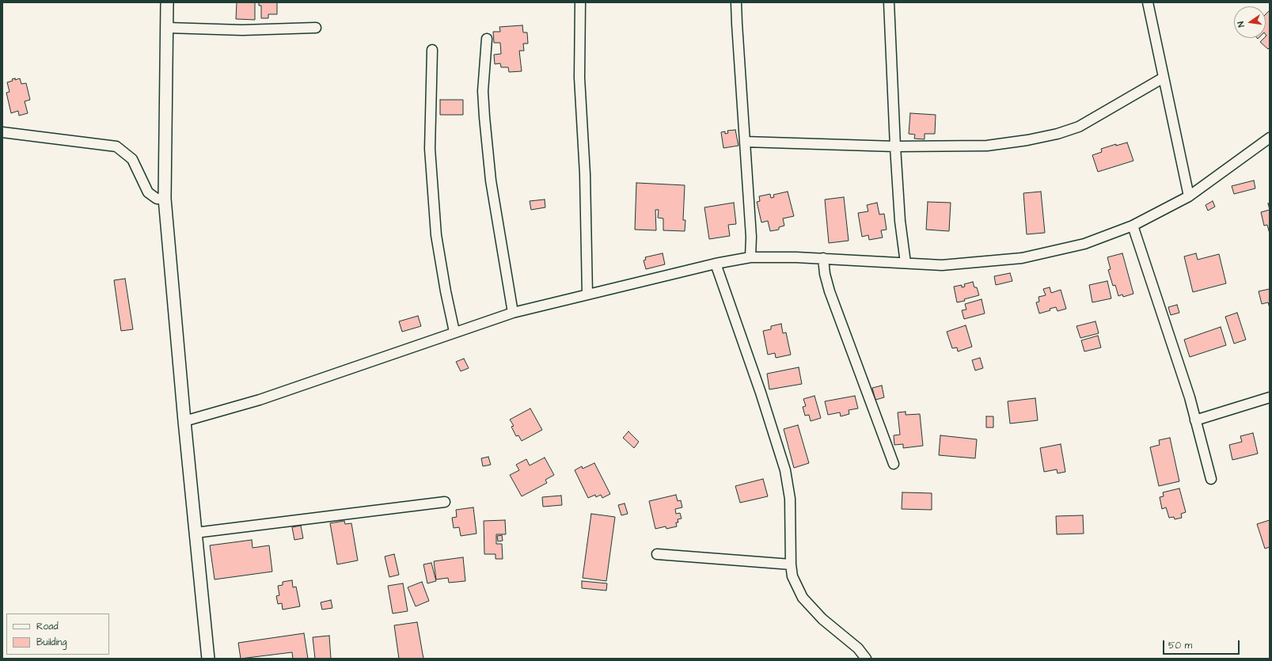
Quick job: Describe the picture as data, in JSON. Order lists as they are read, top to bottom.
{
  "legend": ["Road", "Building"],
  "scale_bar": "50 m",
  "north": "left"
}
